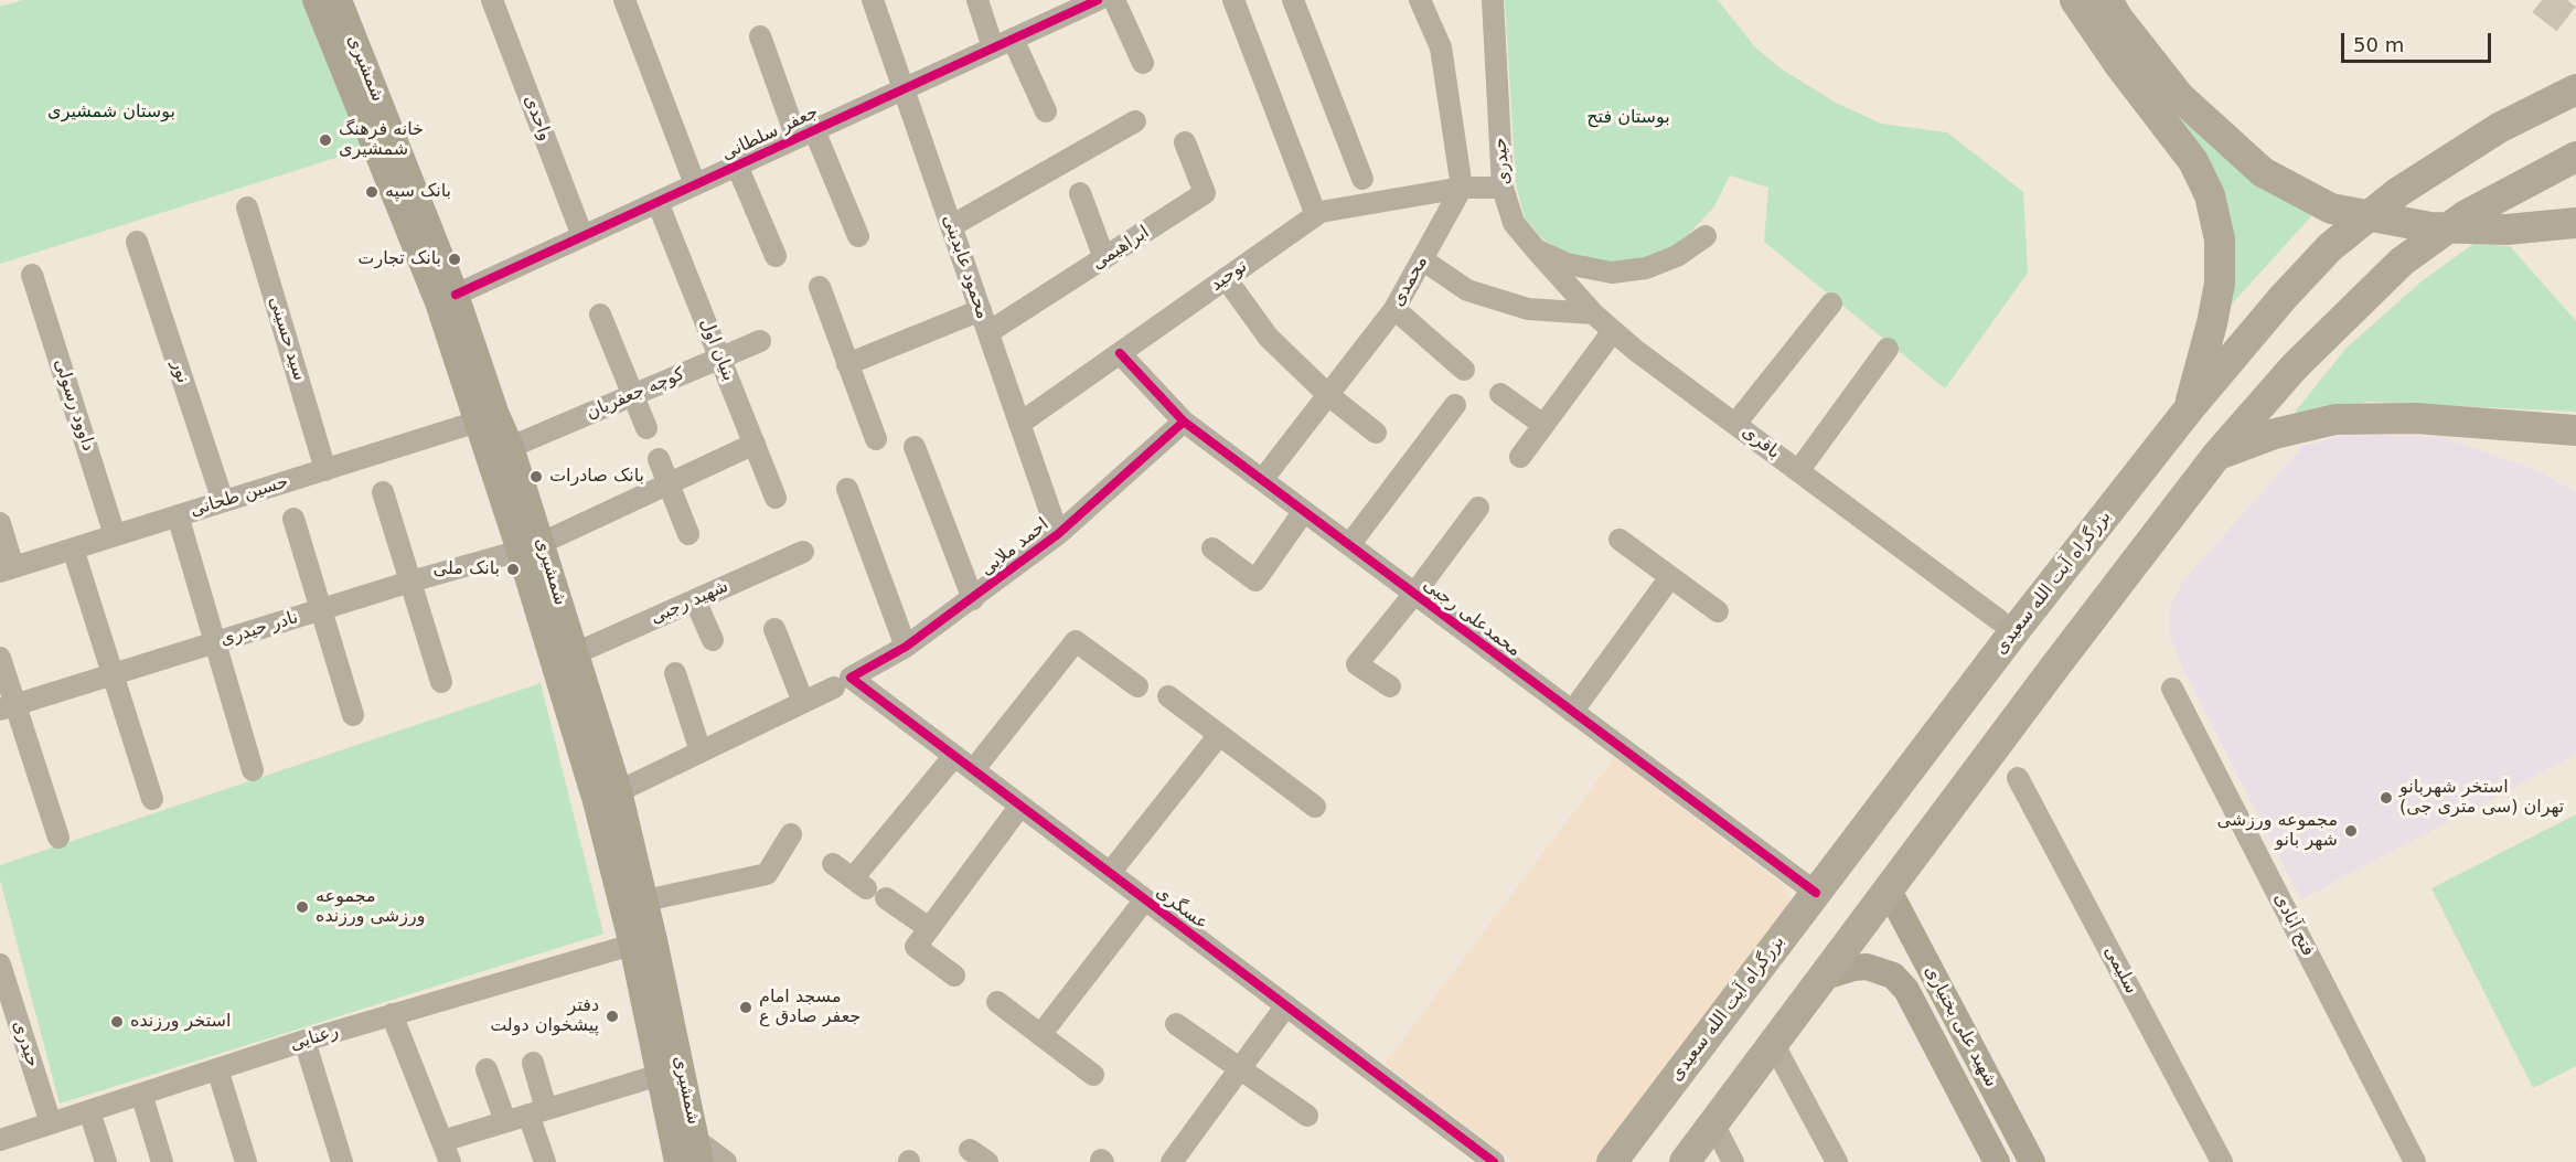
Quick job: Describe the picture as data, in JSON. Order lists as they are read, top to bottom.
{
  "streets": {
    "highway": ["بزرگراه آیت الله سعیدی"],
    "main road": ["شمشیری", "شهید علی بختیاری"],
    "street": [
      "واحدی",
      "جعفر سلطانی",
      "حیدری",
      "ابراهیمی",
      "محمود عابدینی",
      "توحید",
      "محمدی",
      "سید حسینی",
      "بنیان اول",
      "نور",
      "کوچه جعفریان",
      "داوود رسولی",
      "باقری",
      "حسین طحانی",
      "احمد ملایی",
      "شهید رجبی",
      "محمدعلی رجبی",
      "نادر حیدری",
      "عسگری",
      "فتح آبادی",
      "سلیمی",
      "رعنایی"
    ]
  },
  "crossings": [
    ["شمشیری", "جعفر سلطانی"],
    ["شمشیری", "کوچه جعفریان"],
    ["شمشیری", "حسین طحانی"],
    ["شمشیری", "احمد ملایی"],
    ["شمشیری", "شهید رجبی"],
    ["شمشیری", "نادر حیدری"],
    ["شمشیری", "رعنایی"],
    ["واحدی", "جعفر سلطانی"],
    ["جعفر سلطانی", "محمود عابدینی"],
    ["جعفر سلطانی", "بنیان اول"],
    ["حیدری", "توحید"],
    ["حیدری", "باقری"],
    ["حیدری", "رعنایی"],
    ["ابراهیمی", "محمود عابدینی"],
    ["محمود عابدینی", "توحید"],
    ["محمود عابدینی", "احمد ملایی"],
    ["توحید", "محمدی"],
    ["توحید", "محمدعلی رجبی"],
    ["محمدی", "محمدعلی رجبی"],
    ["سید حسینی", "حسین طحانی"],
    ["بنیان اول", "کوچه جعفریان"],
    ["بنیان اول", "نادر حیدری"],
    ["نور", "حسین طحانی"],
    ["داوود رسولی", "حسین طحانی"],
    ["احمد ملایی", "محمدعلی رجبی"],
    ["احمد ملایی", "عسگری"],
    ["بزرگراه آیت الله سعیدی", "محمدعلی رجبی"]
  ],
  "parks": ["بوستان شمشیری", "بوستان فتح"],
  "places": [
    "خانه فرهنگ شمشیری",
    "بانک سپه",
    "بانک تجارت",
    "بانک صادرات",
    "بانک ملی",
    "استخر شهربانو تهران (سی متری جی)",
    "مجموعه ورزشی شهر بانو",
    "مجموعه ورزشی ورزنده",
    "مسجد امام جعفر صادق ع",
    "دفتر پیشخوان دولت",
    "استخر ورزنده"
  ],
  "scale_bar": "50 m"
}
